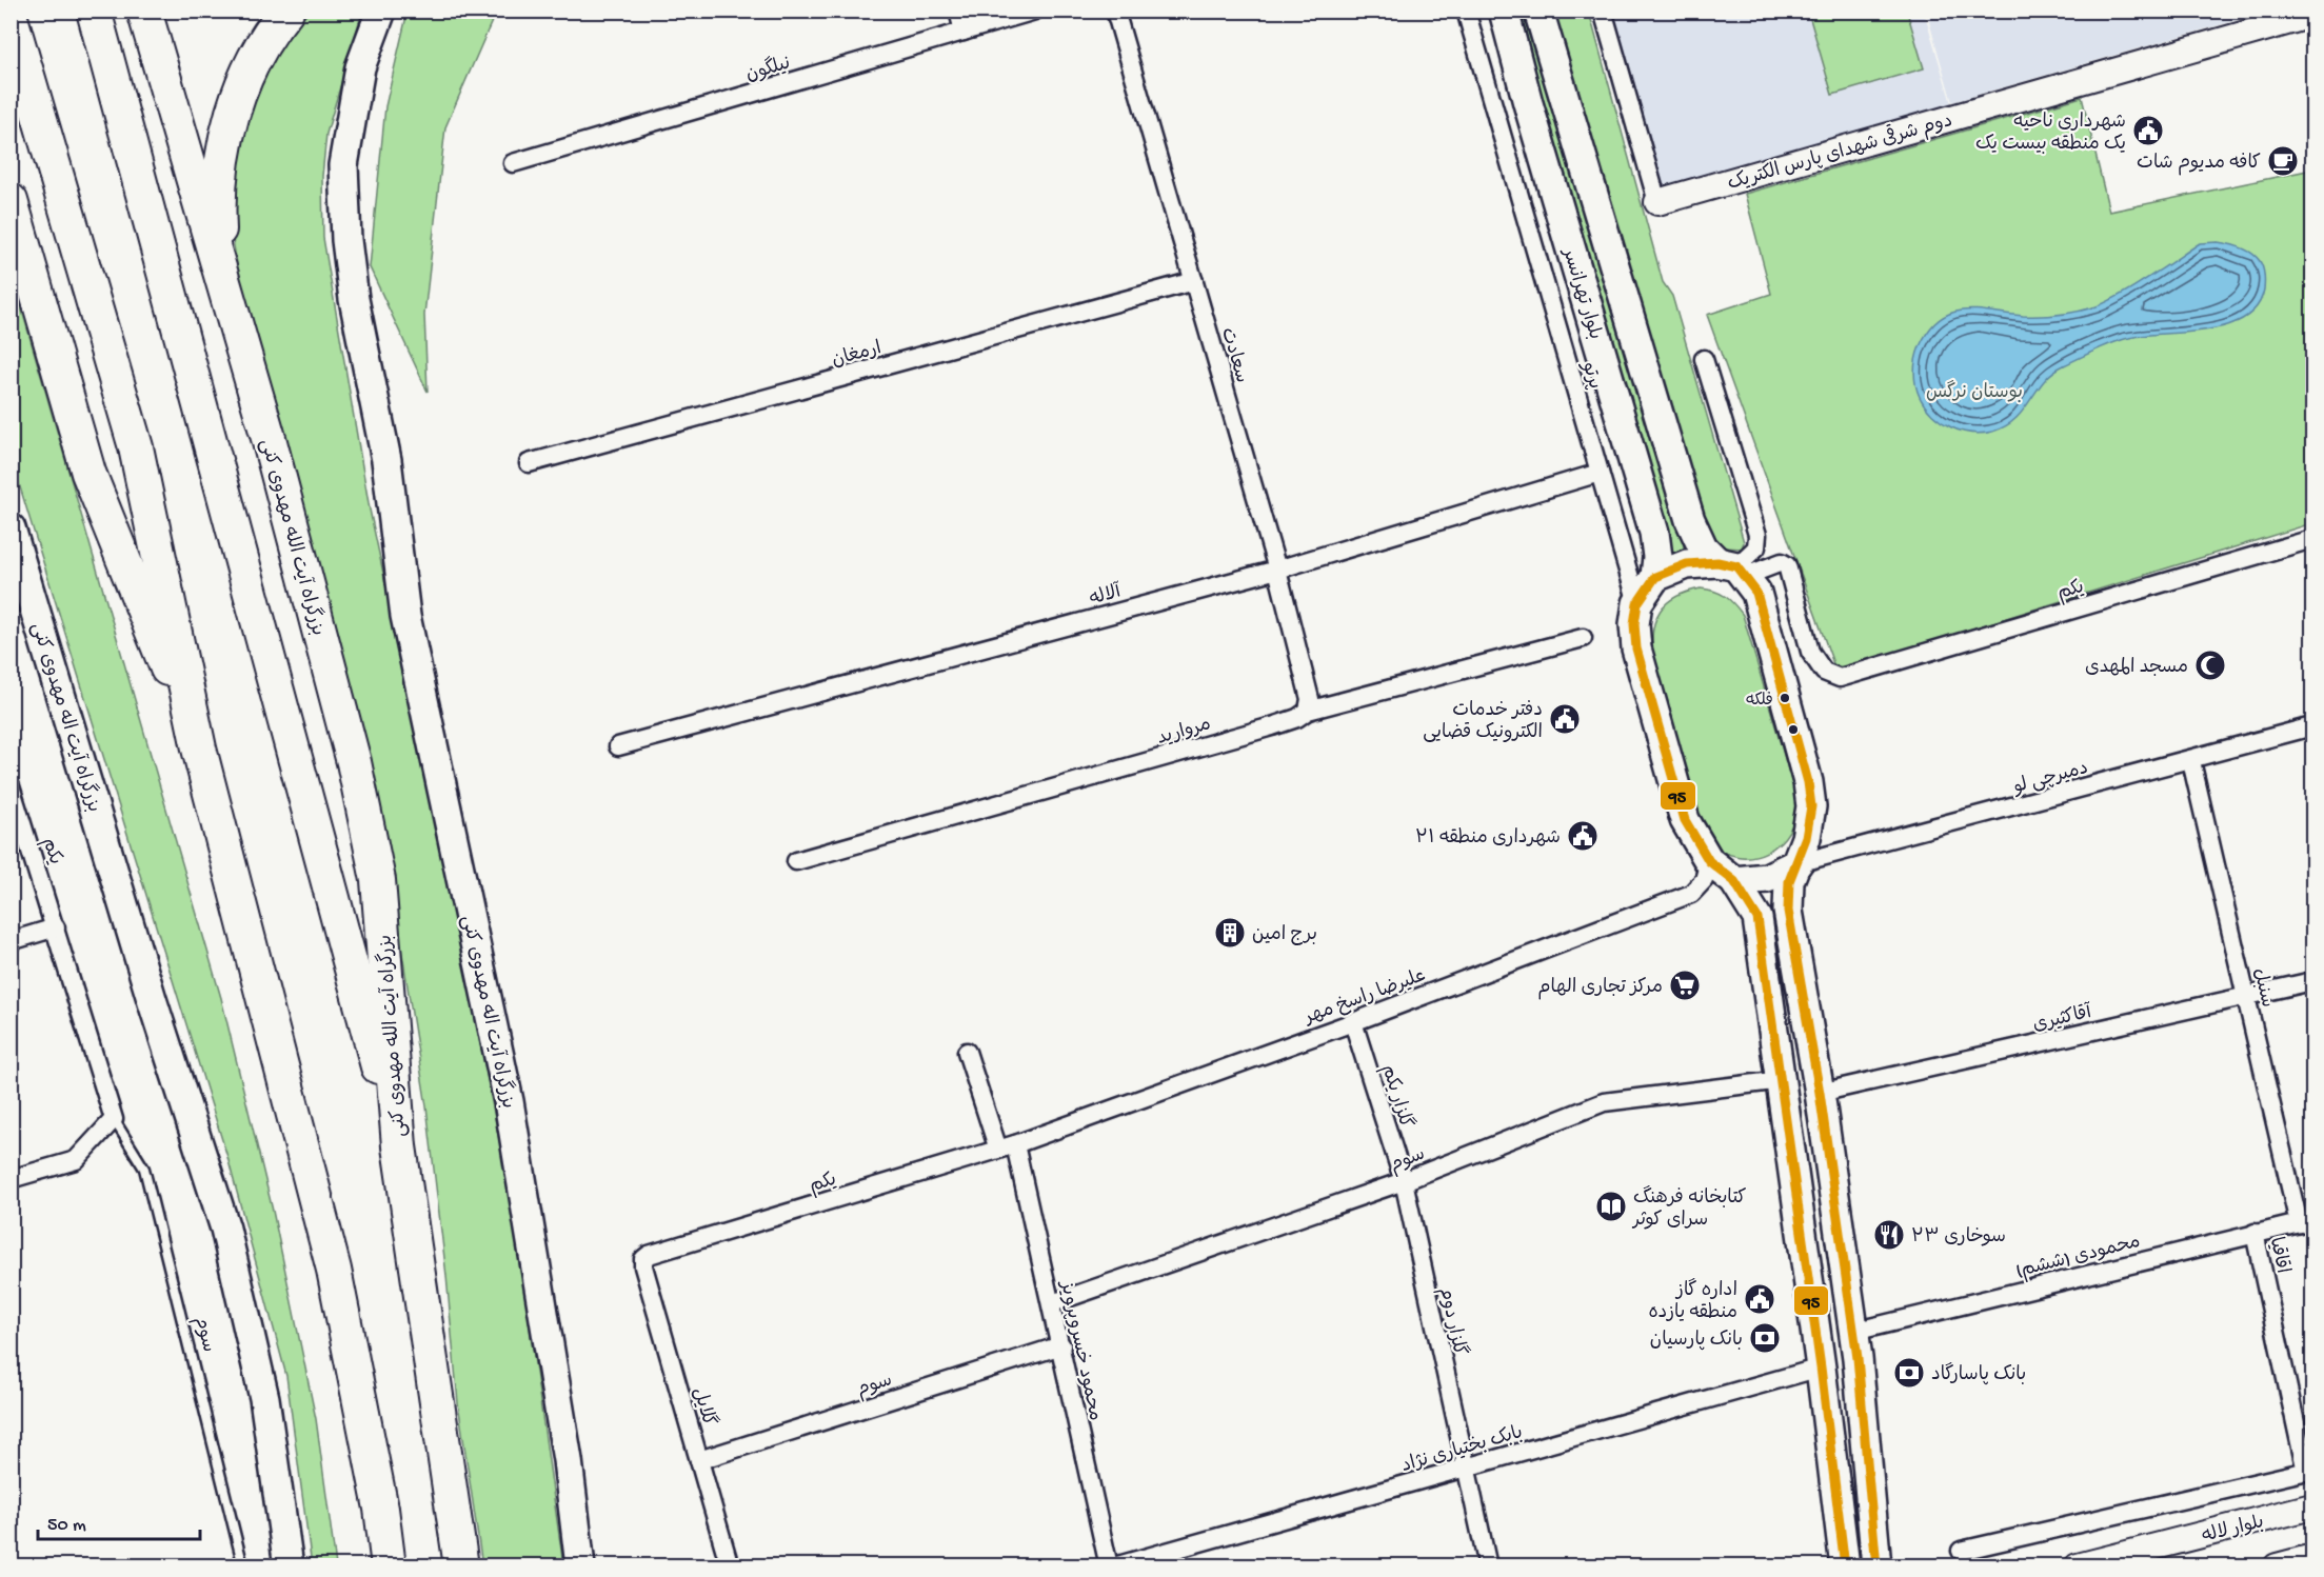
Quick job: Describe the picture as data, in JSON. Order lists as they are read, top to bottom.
{
  "streets": {
    "highway": ["بزرگراه آیت الله مهدوی کنی"],
    "main road": ["بلوار تهرانسر", "بزرگراه آیت اله مهدوی کنی"],
    "street": [
      "نیلگون",
      "دوم شرقی شهدای پارس الکتریک",
      "ارمغان",
      "سعادت",
      "پرتو",
      "یکم",
      "آلاله",
      "مروارید",
      "دمیرچی لو",
      "سنبل",
      "علیرضا راسخ مهر",
      "آقاکثیری",
      "گلزار یکم",
      "سوم",
      "محمودی (ششم)",
      "اقاقیا",
      "گلزار دوم",
      "محمود خسروپرویز",
      "گلایل",
      "بابک بختیاری نژاد",
      "بلوار لاله"
    ]
  },
  "crossings": [
    ["بلوار تهرانسر", "یکم"],
    ["بلوار تهرانسر", "دمیرچی لو"],
    ["ارمغان", "سعادت"],
    ["سعادت", "آلاله"],
    ["سعادت", "مروارید"],
    ["پرتو", "آلاله"],
    ["یکم", "علیرضا راسخ مهر"],
    ["یکم", "سوم"],
    ["یکم", "محمود خسروپرویز"],
    ["یکم", "گلایل"],
    ["دمیرچی لو", "سنبل"],
    ["سنبل", "آقاکثیری"],
    ["سنبل", "محمودی (ششم)"],
    ["علیرضا راسخ مهر", "گلزار یکم"],
    ["علیرضا راسخ مهر", "محمود خسروپرویز"],
    ["گلزار یکم", "سوم"],
    ["گلزار یکم", "گلزار دوم"],
    ["سوم", "گلزار دوم"],
    ["سوم", "محمود خسروپرویز"],
    ["سوم", "گلایل"],
    ["محمودی (ششم)", "اقاقیا"],
    ["گلزار دوم", "بابک بختیاری نژاد"]
  ],
  "parks": ["بوستان نرگس"],
  "places": {
    "public building": [
      "شهرداری ناحیه یک منطقه بیست یک",
      "دفتر خدمات الکترونیک قضایی",
      "شهرداری منطقه ۲۱",
      "اداره گاز منطقه یازده"
    ],
    "cafe": ["کافه مدیوم شات"],
    "mosque": ["مسجد المهدی"],
    "other": ["فلکه"],
    "building": ["برج امین"],
    "supermarket": ["مرکز تجاری الهام"],
    "library": ["کتابخانه فرهنگ سرای کوثر"],
    "restaurant": ["سوخاری ۲۳"],
    "bank": ["بانک پارسیان", "بانک پاسارگاد"]
  },
  "lines": ["transit line 95"],
  "scale_bar": "50 m"
}
